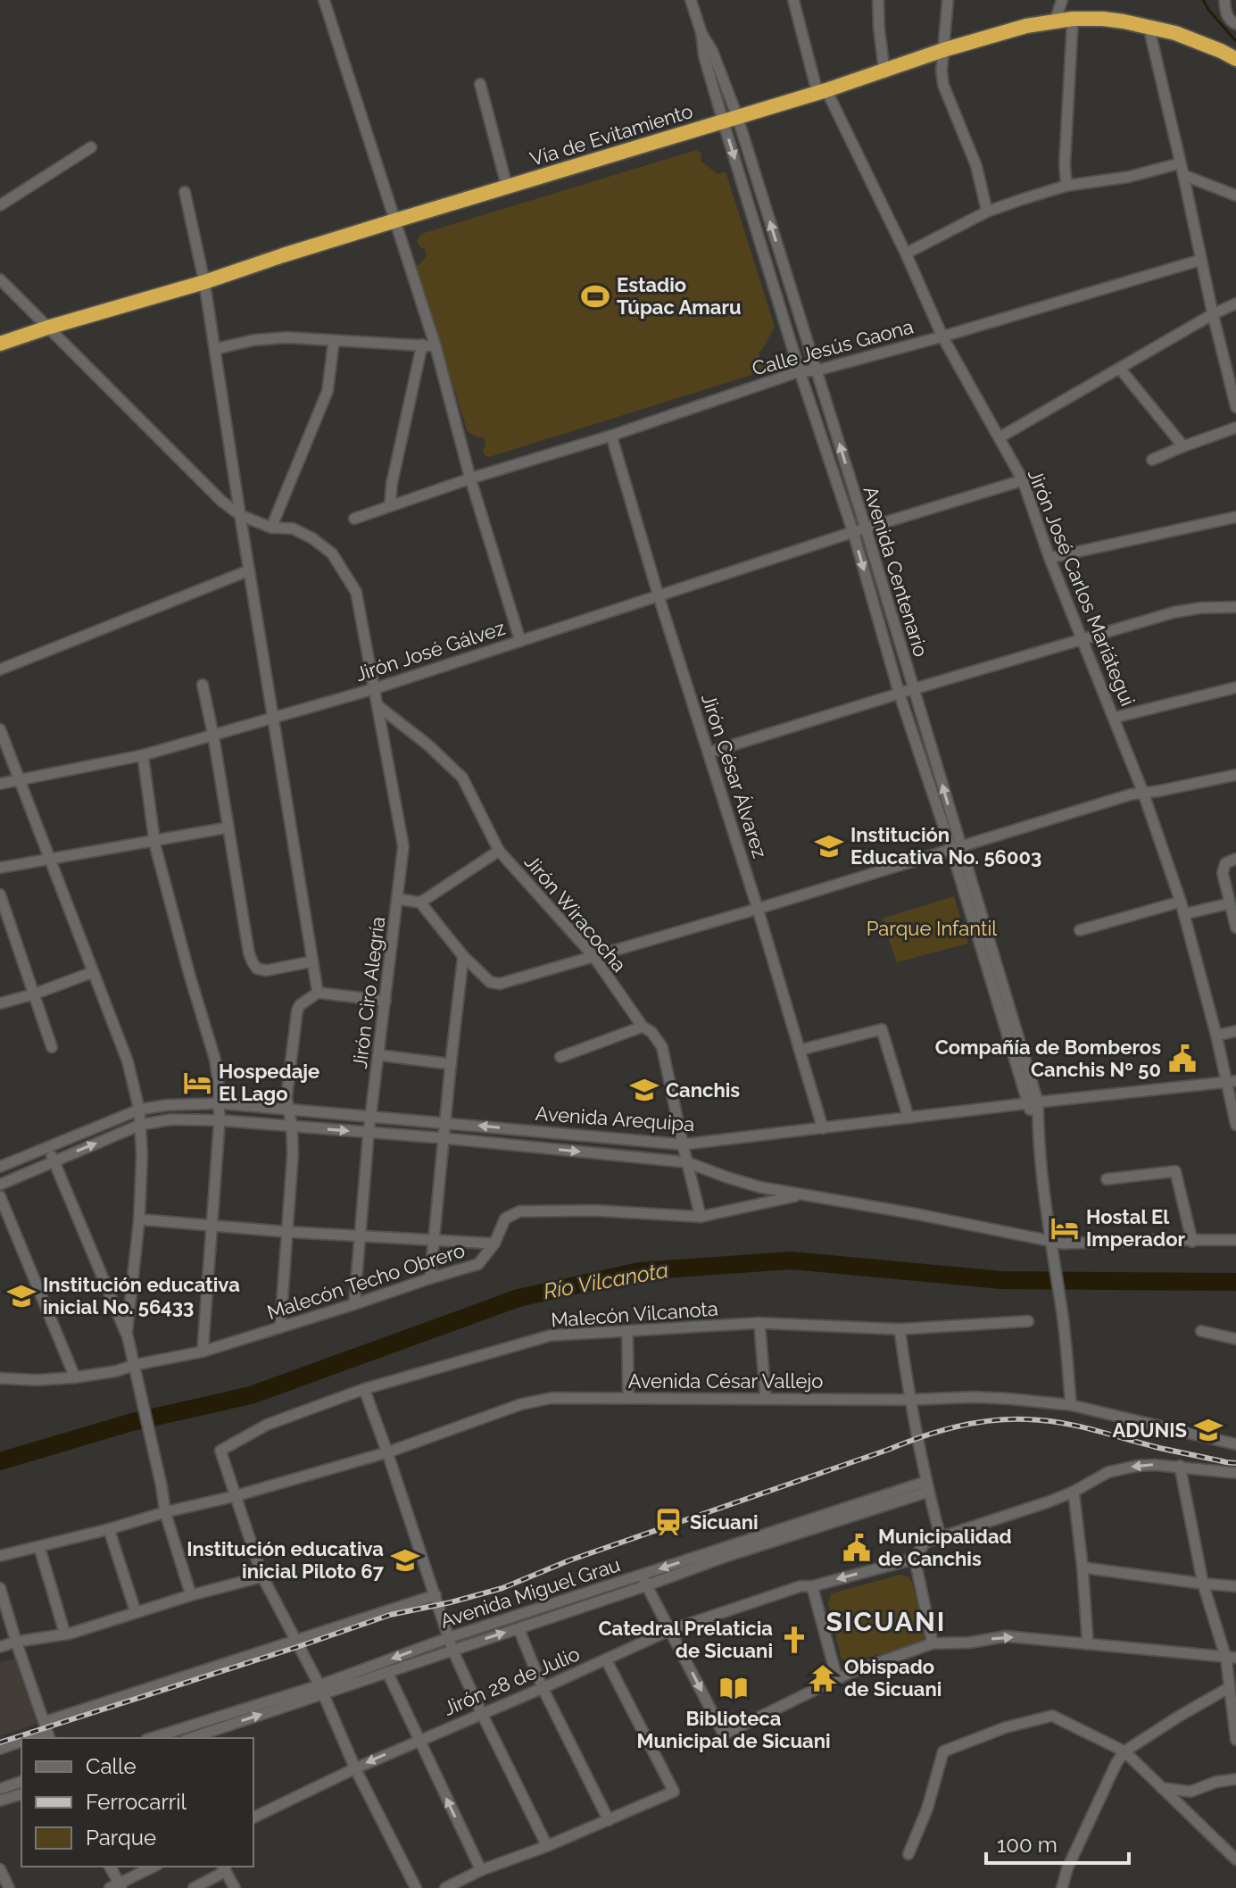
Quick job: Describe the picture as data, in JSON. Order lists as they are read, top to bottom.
{
  "streets": {
    "highway": ["Vía de Evitamiento"],
    "street": [
      "Calle Jesús Gaona",
      "Avenida Centenario",
      "Jirón José Carlos Mariátegui",
      "Jirón José Gálvez",
      "Jirón César Álvarez",
      "Jirón Wiracocha",
      "Jirón Ciro Alegría",
      "Avenida Arequipa",
      "Malecón Techo Obrero",
      "Malecón Vilcanota",
      "Avenida César Vallejo",
      "Avenida Miguel Grau",
      "Jirón 28 de Julio"
    ]
  },
  "crossings": [
    ["Vía de Evitamiento", "Avenida Centenario"],
    ["Vía de Evitamiento", "Jirón José Carlos Mariátegui"],
    ["Calle Jesús Gaona", "Avenida Centenario"],
    ["Calle Jesús Gaona", "Jirón José Carlos Mariátegui"],
    ["Calle Jesús Gaona", "Jirón César Álvarez"],
    ["Avenida Centenario", "Jirón José Gálvez"],
    ["Jirón José Carlos Mariátegui", "Jirón José Gálvez"],
    ["Jirón José Carlos Mariátegui", "Avenida Arequipa"],
    ["Jirón José Gálvez", "Jirón César Álvarez"],
    ["Jirón José Gálvez", "Jirón Ciro Alegría"],
    ["Jirón César Álvarez", "Avenida Arequipa"],
    ["Jirón Wiracocha", "Jirón Ciro Alegría"],
    ["Jirón Wiracocha", "Avenida Arequipa"],
    ["Jirón Wiracocha", "Malecón Techo Obrero"],
    ["Jirón Ciro Alegría", "Avenida Arequipa"],
    ["Jirón Ciro Alegría", "Malecón Techo Obrero"],
    ["Avenida Arequipa", "Malecón Techo Obrero"],
    ["Malecón Vilcanota", "Avenida César Vallejo"]
  ],
  "districts": ["SICUANI"],
  "water": ["Río Vilcanota"],
  "parks": ["Parque Infantil"],
  "places": {
    "sports": ["Estadio Túpac Amaru"],
    "school or university": [
      "Institución Educativa No. 56003",
      "Canchis",
      "Institución educativa inicial No. 56433",
      "ADUNIS",
      "Institución educativa inicial Piloto 67"
    ],
    "public building": ["Compañía de Bomberos Canchis Nº 50", "Municipalidad de Canchis"],
    "hotel": ["Hospedaje El Lago", "Hostal El Imperador"],
    "station": ["Sicuani"],
    "church": ["Catedral Prelaticia de Sicuani"],
    "temple": ["Obispado de Sicuani"],
    "library": ["Biblioteca Municipal de Sicuani"]
  },
  "legend": ["Calle", "Ferrocarril", "Parque"],
  "scale_bar": "100 m"
}
